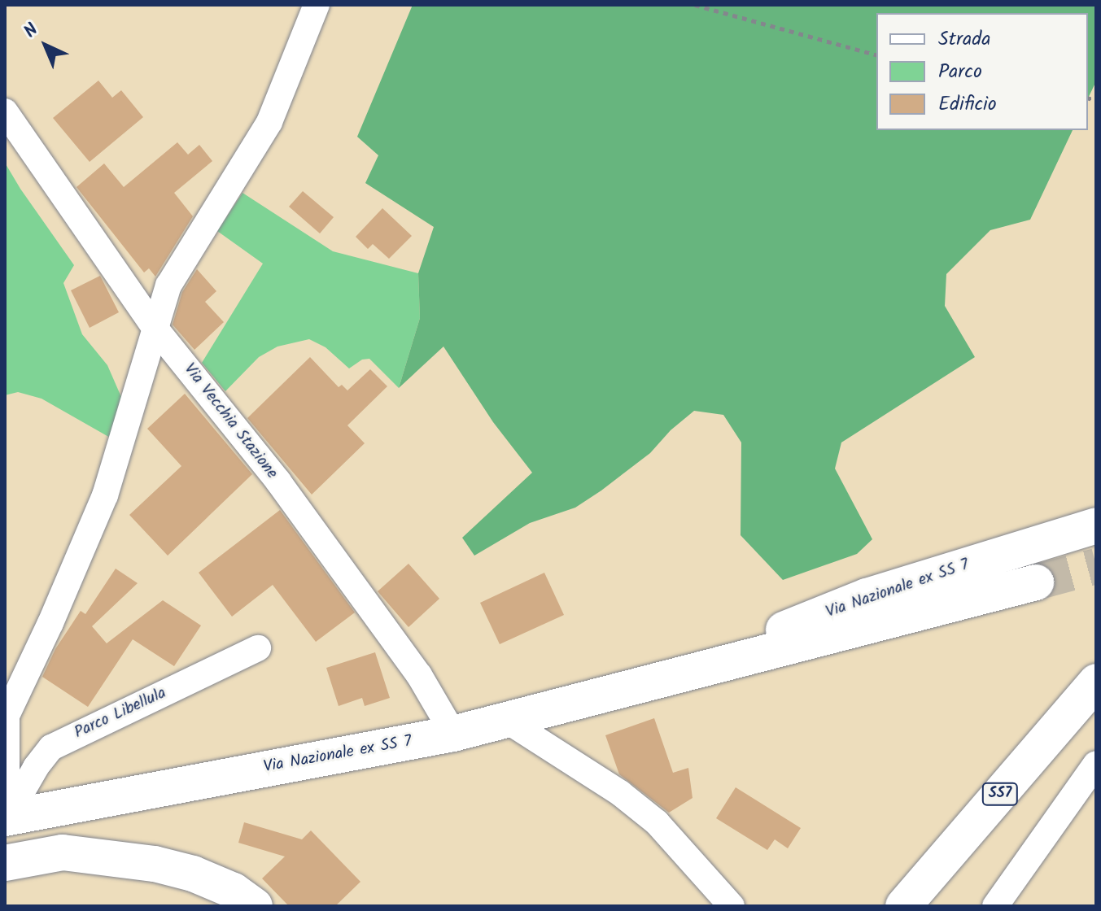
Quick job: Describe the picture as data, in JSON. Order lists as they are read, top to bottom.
{
  "streets": {
    "street": [
      "Via Vecchia Stazione",
      "Via Nazionale ex SS 7",
      "Parco Libellula",
      "SS7"
    ]
  },
  "crossings": [
    ["Via Vecchia Stazione", "Via Nazionale ex SS 7"],
    ["Via Nazionale ex SS 7", "Parco Libellula"]
  ],
  "legend": ["Strada", "Parco", "Edificio"],
  "north": "top left"
}
